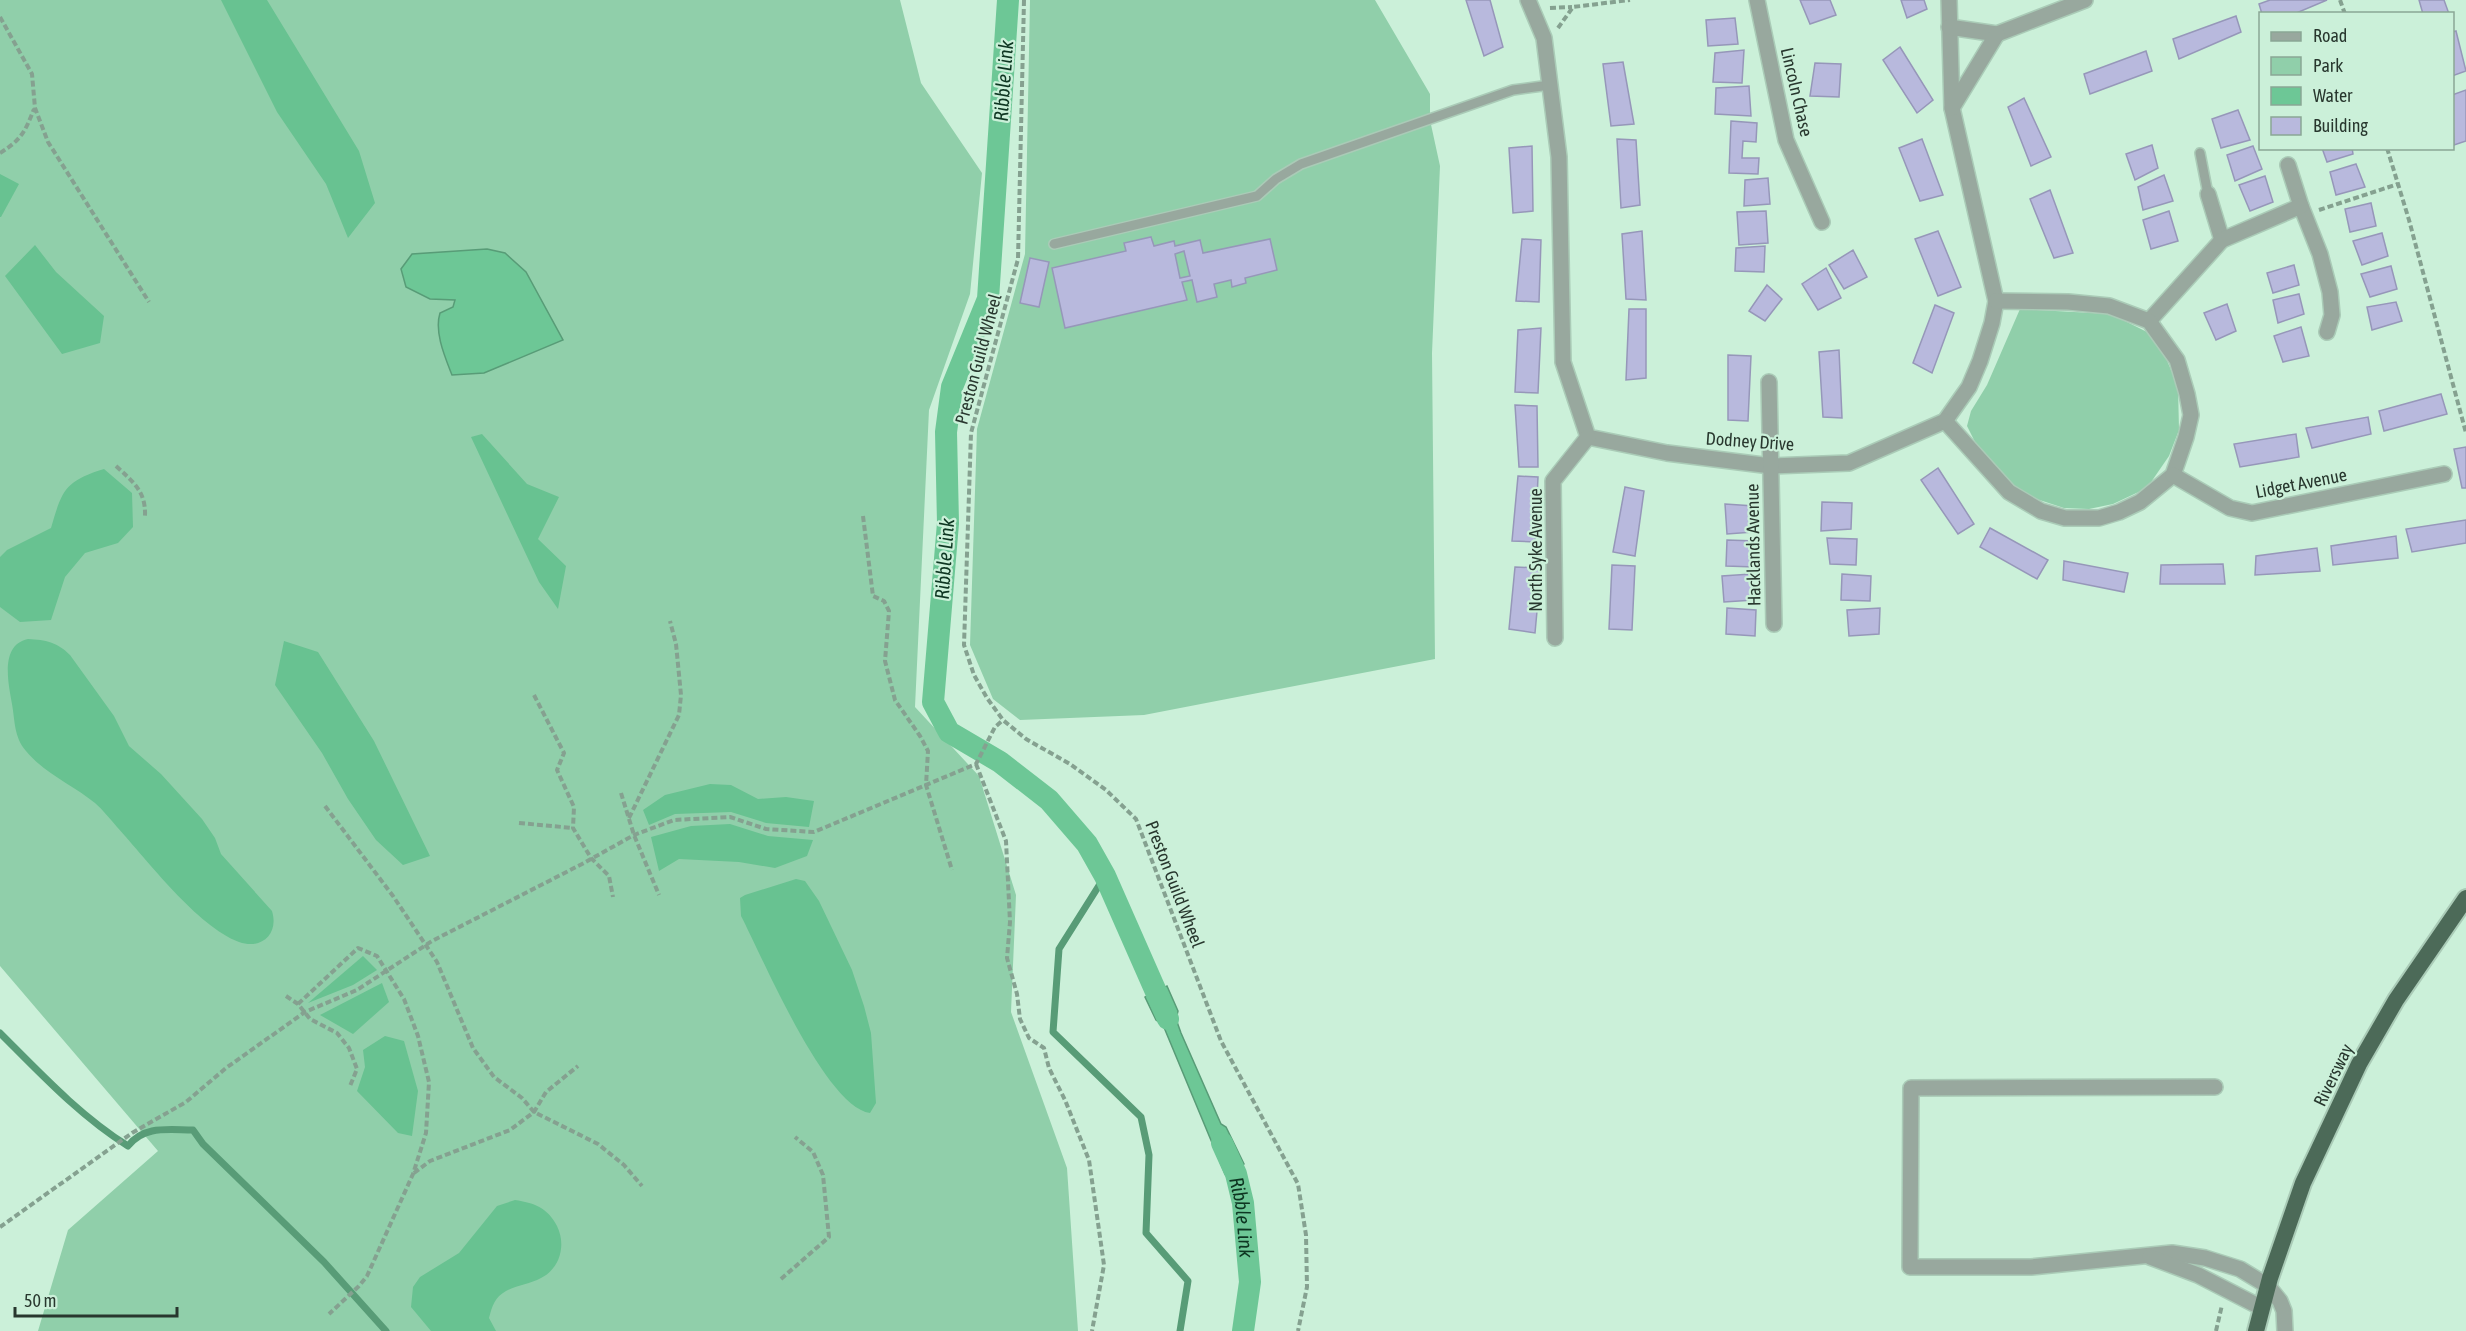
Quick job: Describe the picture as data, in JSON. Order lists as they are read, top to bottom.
{
  "streets": {
    "highway": ["Riversway"],
    "street": [
      "Lincoln Chase",
      "Dodney Drive",
      "Lidget Avenue",
      "Hacklands Avenue",
      "North Syke Avenue"
    ],
    "path": ["Preston Guild Wheel"]
  },
  "crossings": [
    ["Dodney Drive", "Hacklands Avenue"],
    ["Dodney Drive", "North Syke Avenue"]
  ],
  "water": ["Ribble Link"],
  "legend": [
    "Road",
    "Park",
    "Water",
    "Building"
  ],
  "scale_bar": "50 m"
}
